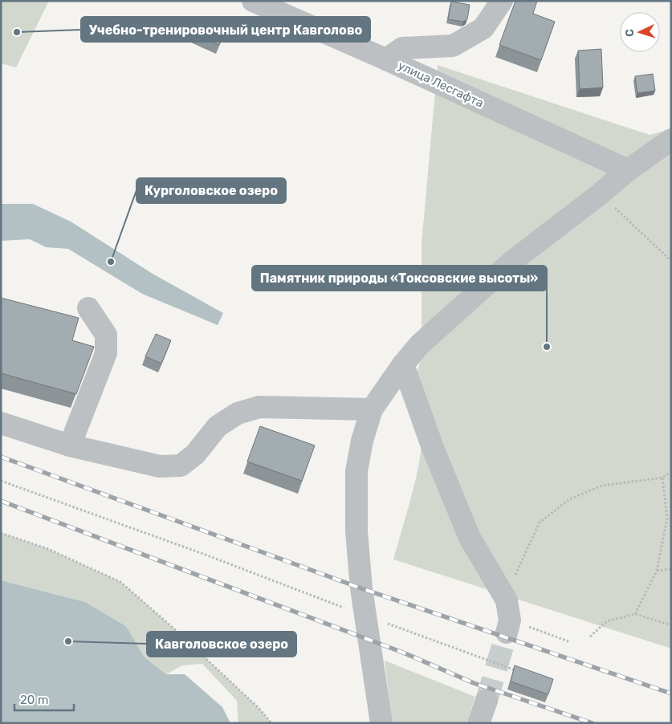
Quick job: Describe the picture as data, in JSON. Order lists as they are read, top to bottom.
{
  "streets": {
    "street": ["улица Лесгафта"]
  },
  "places": [
    "Учебно-тренировочный центр Кавголово",
    "Курголовское озеро",
    "Памятник природы «Токсовские высоты»",
    "Кавголовское озеро"
  ],
  "scale_bar": "20 m",
  "north": "left"
}
